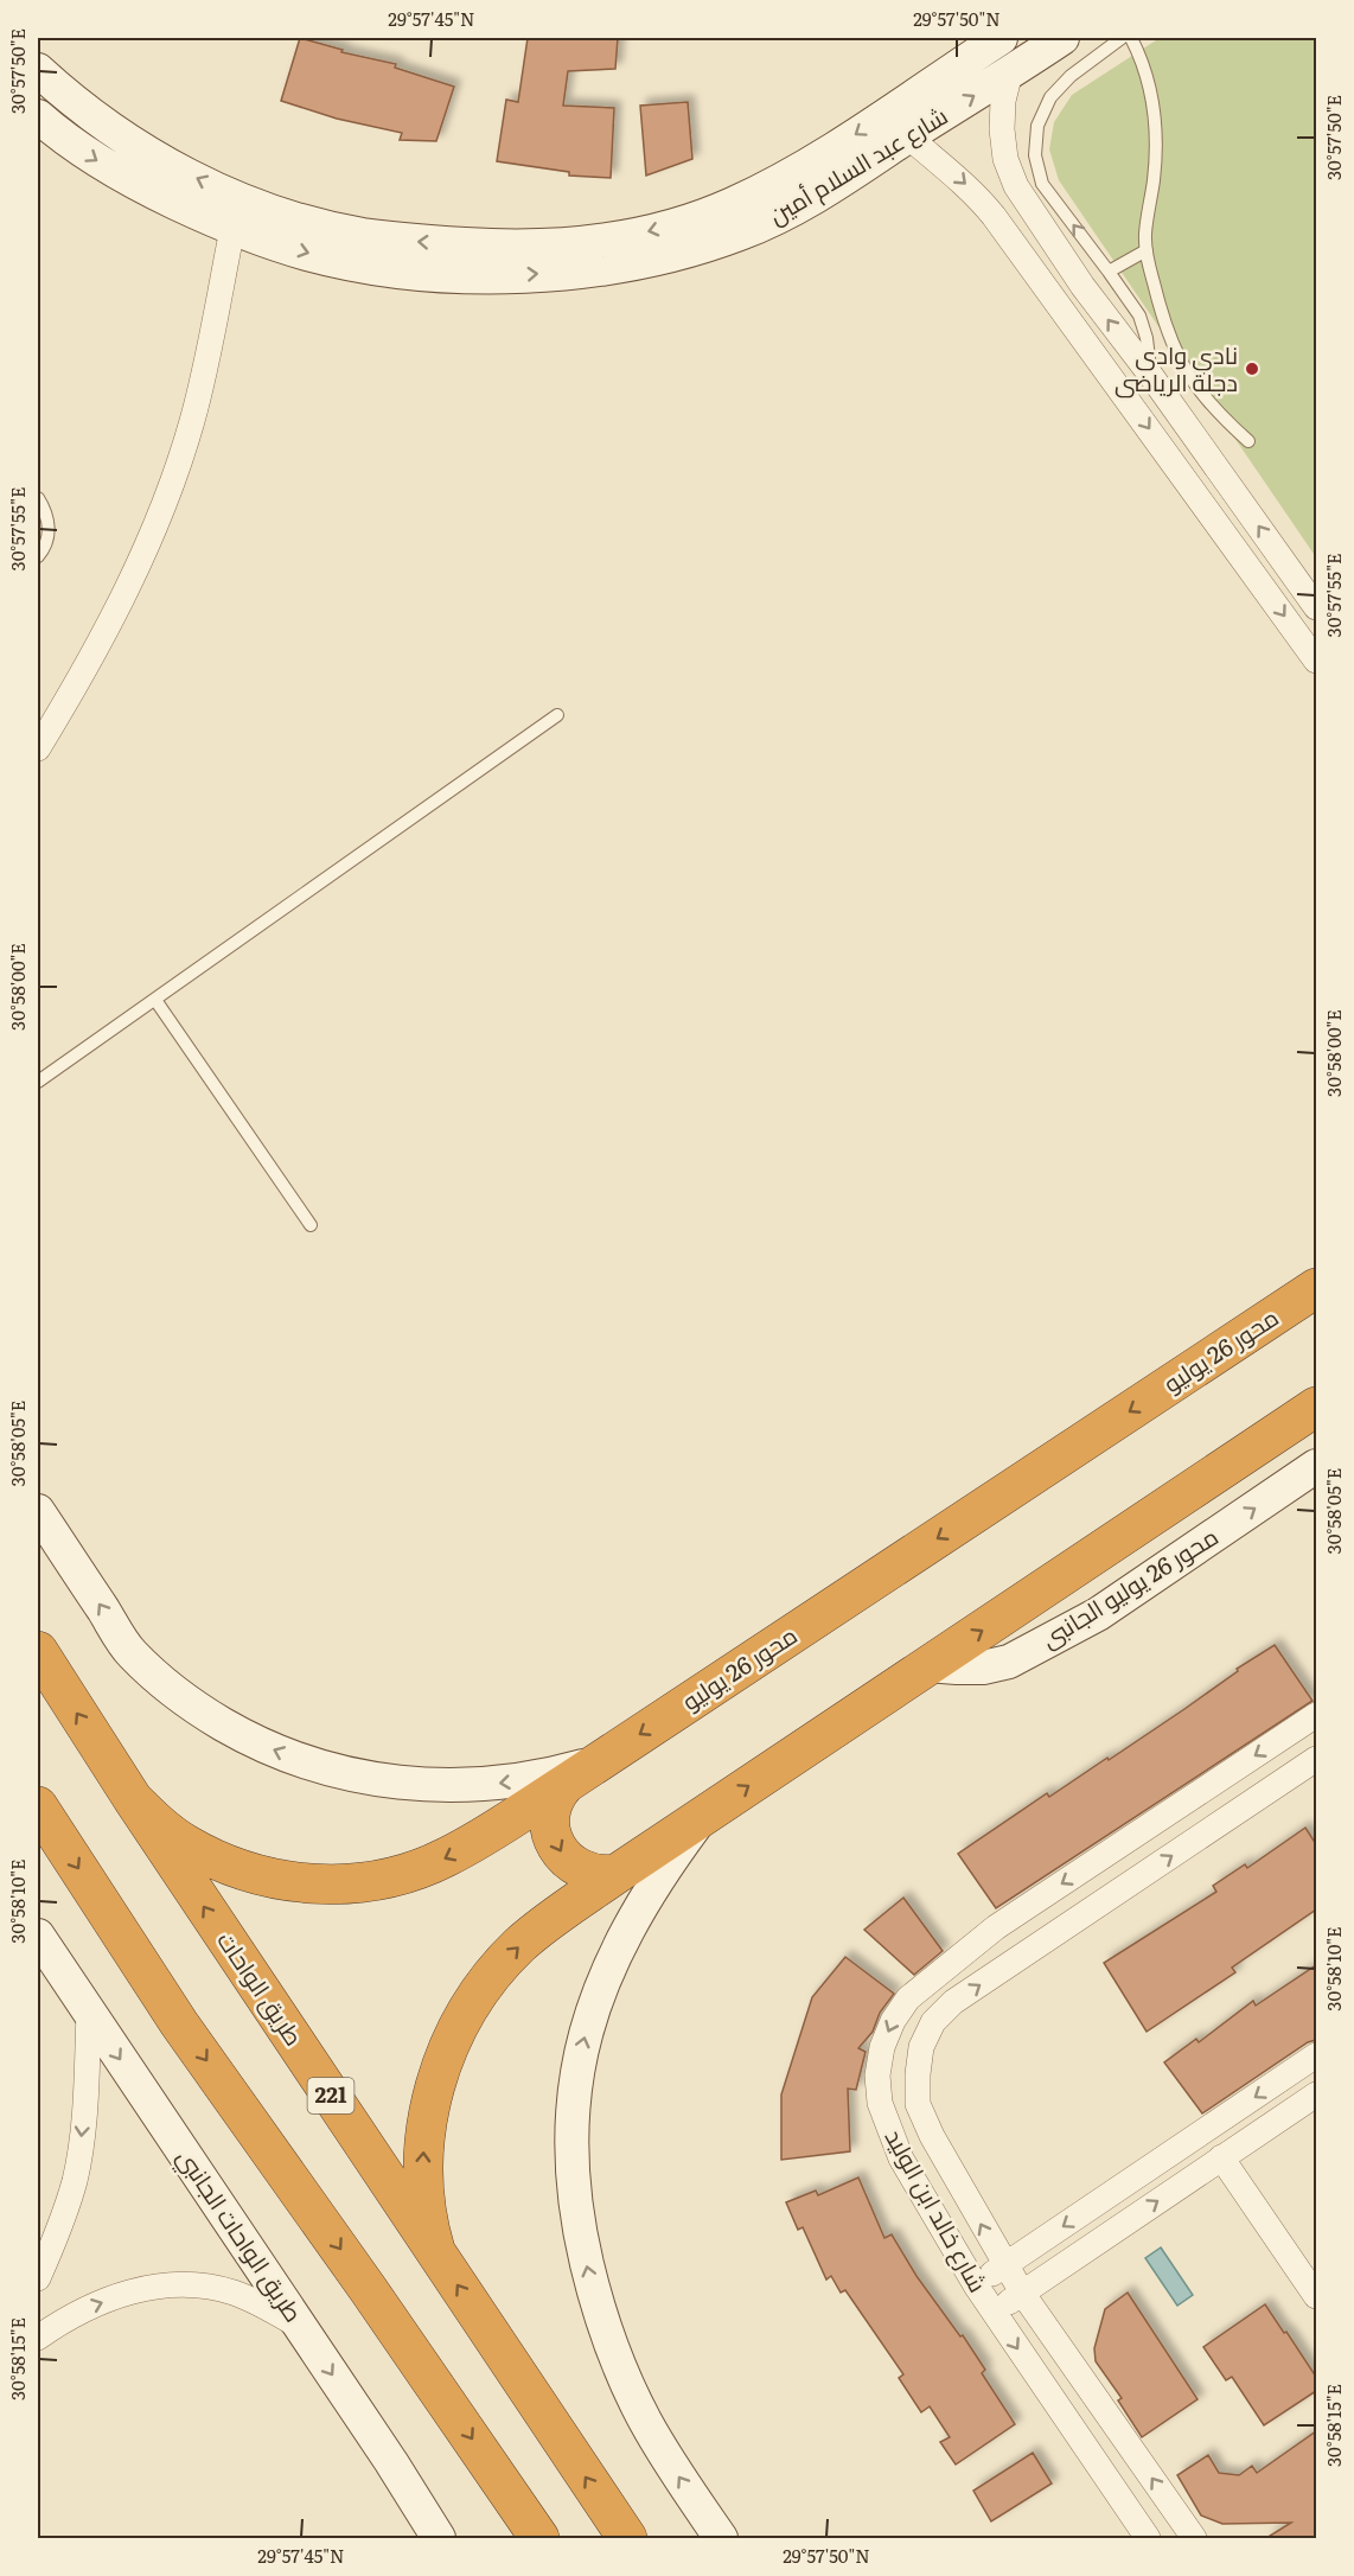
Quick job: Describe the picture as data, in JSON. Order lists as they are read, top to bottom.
{
  "streets": {
    "highway": ["محور 26 يوليو", "طريق الواحات", "221"],
    "street": [
      "شارع عبد السلام أمين",
      "محور 26 يوليو الجانبى",
      "شارع خالد ابن الوليد",
      "طريق الواحات الجانبي"
    ]
  },
  "crossings": [
    ["محور 26 يوليو", "طريق الواحات"]
  ],
  "one_way": ["محور 26 يوليو الجانبى", "طريق الواحات الجانبي"],
  "places": ["نادي وادى دجلة الرياضى"],
  "coordinates": [
    "29°57'45\"N",
    "29°57'50\"N",
    "30°57'50\"E",
    "30°57'55\"E",
    "30°58'00\"E",
    "30°58'05\"E",
    "30°58'10\"E",
    "30°58'15\"E"
  ]
}
